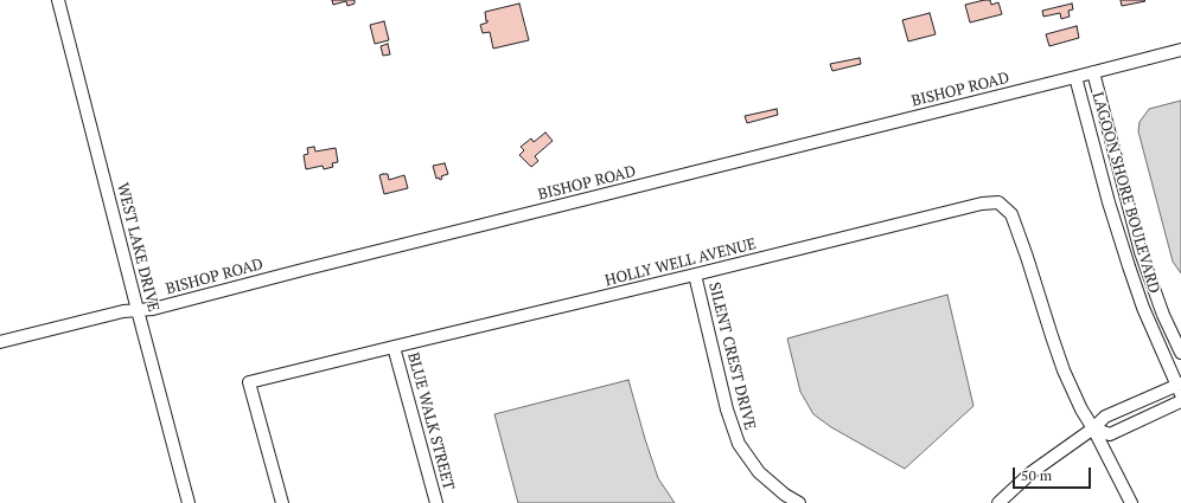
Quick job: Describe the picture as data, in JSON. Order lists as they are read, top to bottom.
{
  "streets": {
    "street": [
      "BISHOP ROAD",
      "LAGOON SHORE BOULEVARD",
      "WEST LAKE DRIVE",
      "HOLLY WELL AVENUE",
      "SILENT CREST DRIVE",
      "BLUE WALK STREET"
    ]
  },
  "crossings": [
    ["BISHOP ROAD", "LAGOON SHORE BOULEVARD"],
    ["BISHOP ROAD", "WEST LAKE DRIVE"],
    ["HOLLY WELL AVENUE", "SILENT CREST DRIVE"],
    ["HOLLY WELL AVENUE", "BLUE WALK STREET"]
  ],
  "scale_bar": "50 m"
}
